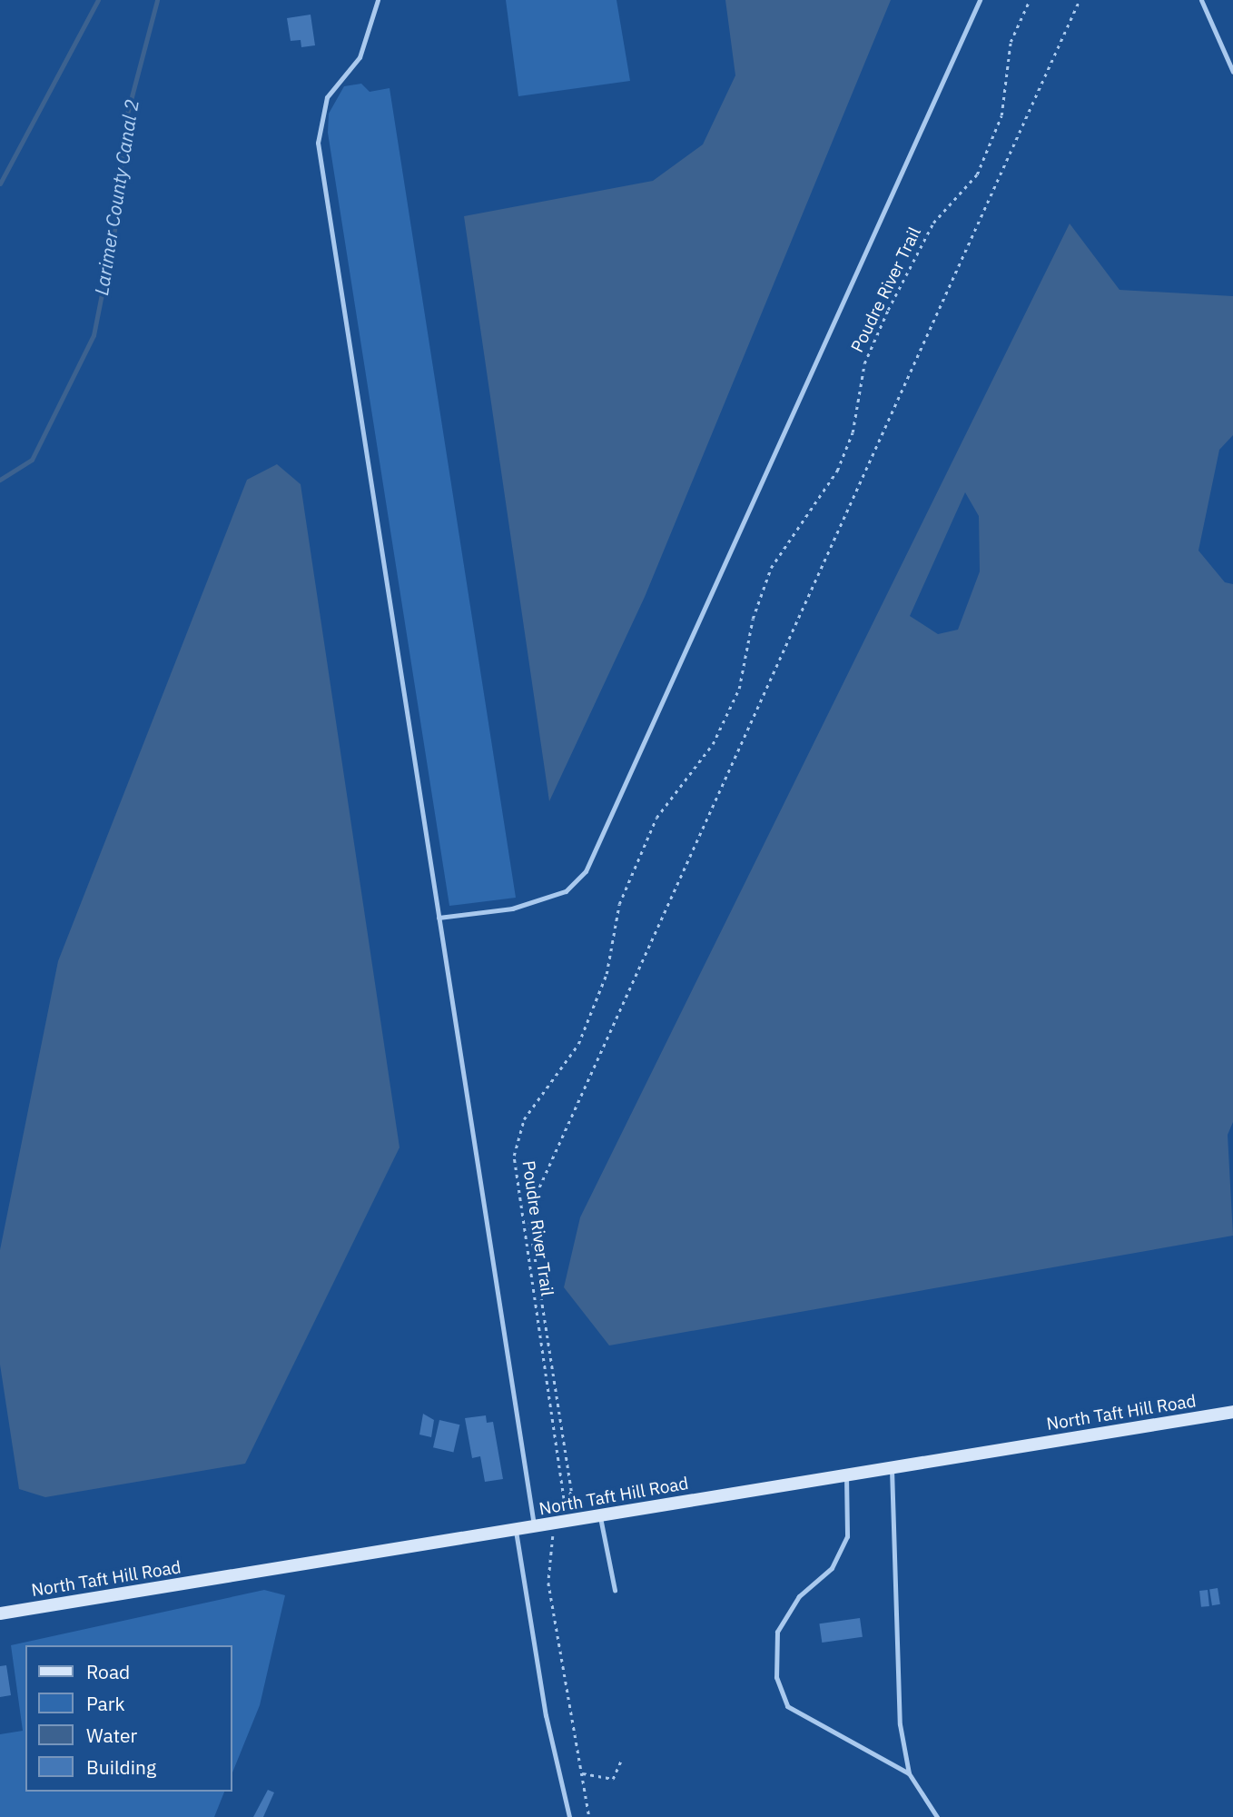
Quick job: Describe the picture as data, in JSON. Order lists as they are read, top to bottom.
{
  "streets": {
    "main road": ["North Taft Hill Road"],
    "path": ["Poudre River Trail"]
  },
  "water": ["Larimer County Canal 2"],
  "legend": [
    "Road",
    "Park",
    "Water",
    "Building"
  ]
}
